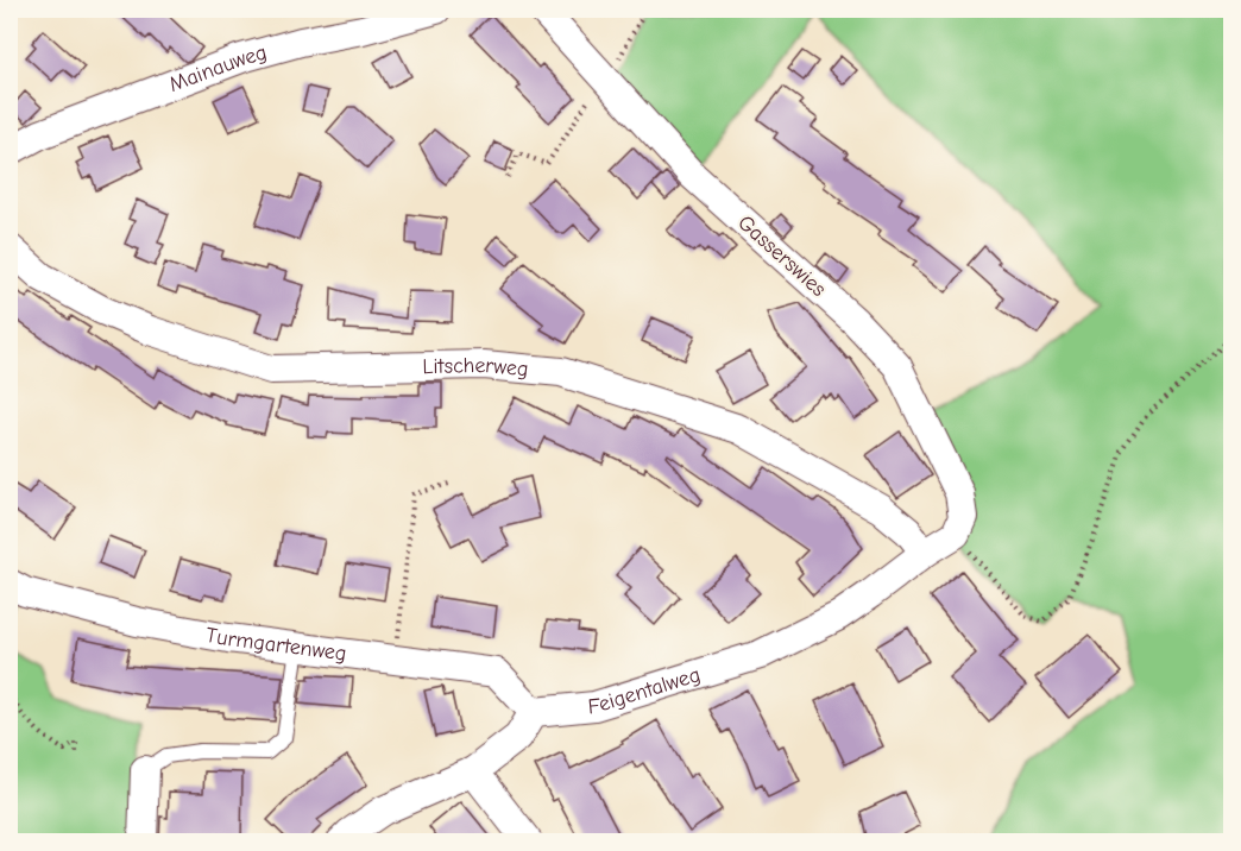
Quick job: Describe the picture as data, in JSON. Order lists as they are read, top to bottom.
{
  "streets": {
    "street": [
      "Mainauweg",
      "Gasserswies",
      "Litscherweg",
      "Turmgartenweg",
      "Feigentalweg"
    ]
  },
  "crossings": [
    ["Gasserswies", "Feigentalweg"],
    ["Litscherweg", "Feigentalweg"],
    ["Turmgartenweg", "Feigentalweg"]
  ]
}
